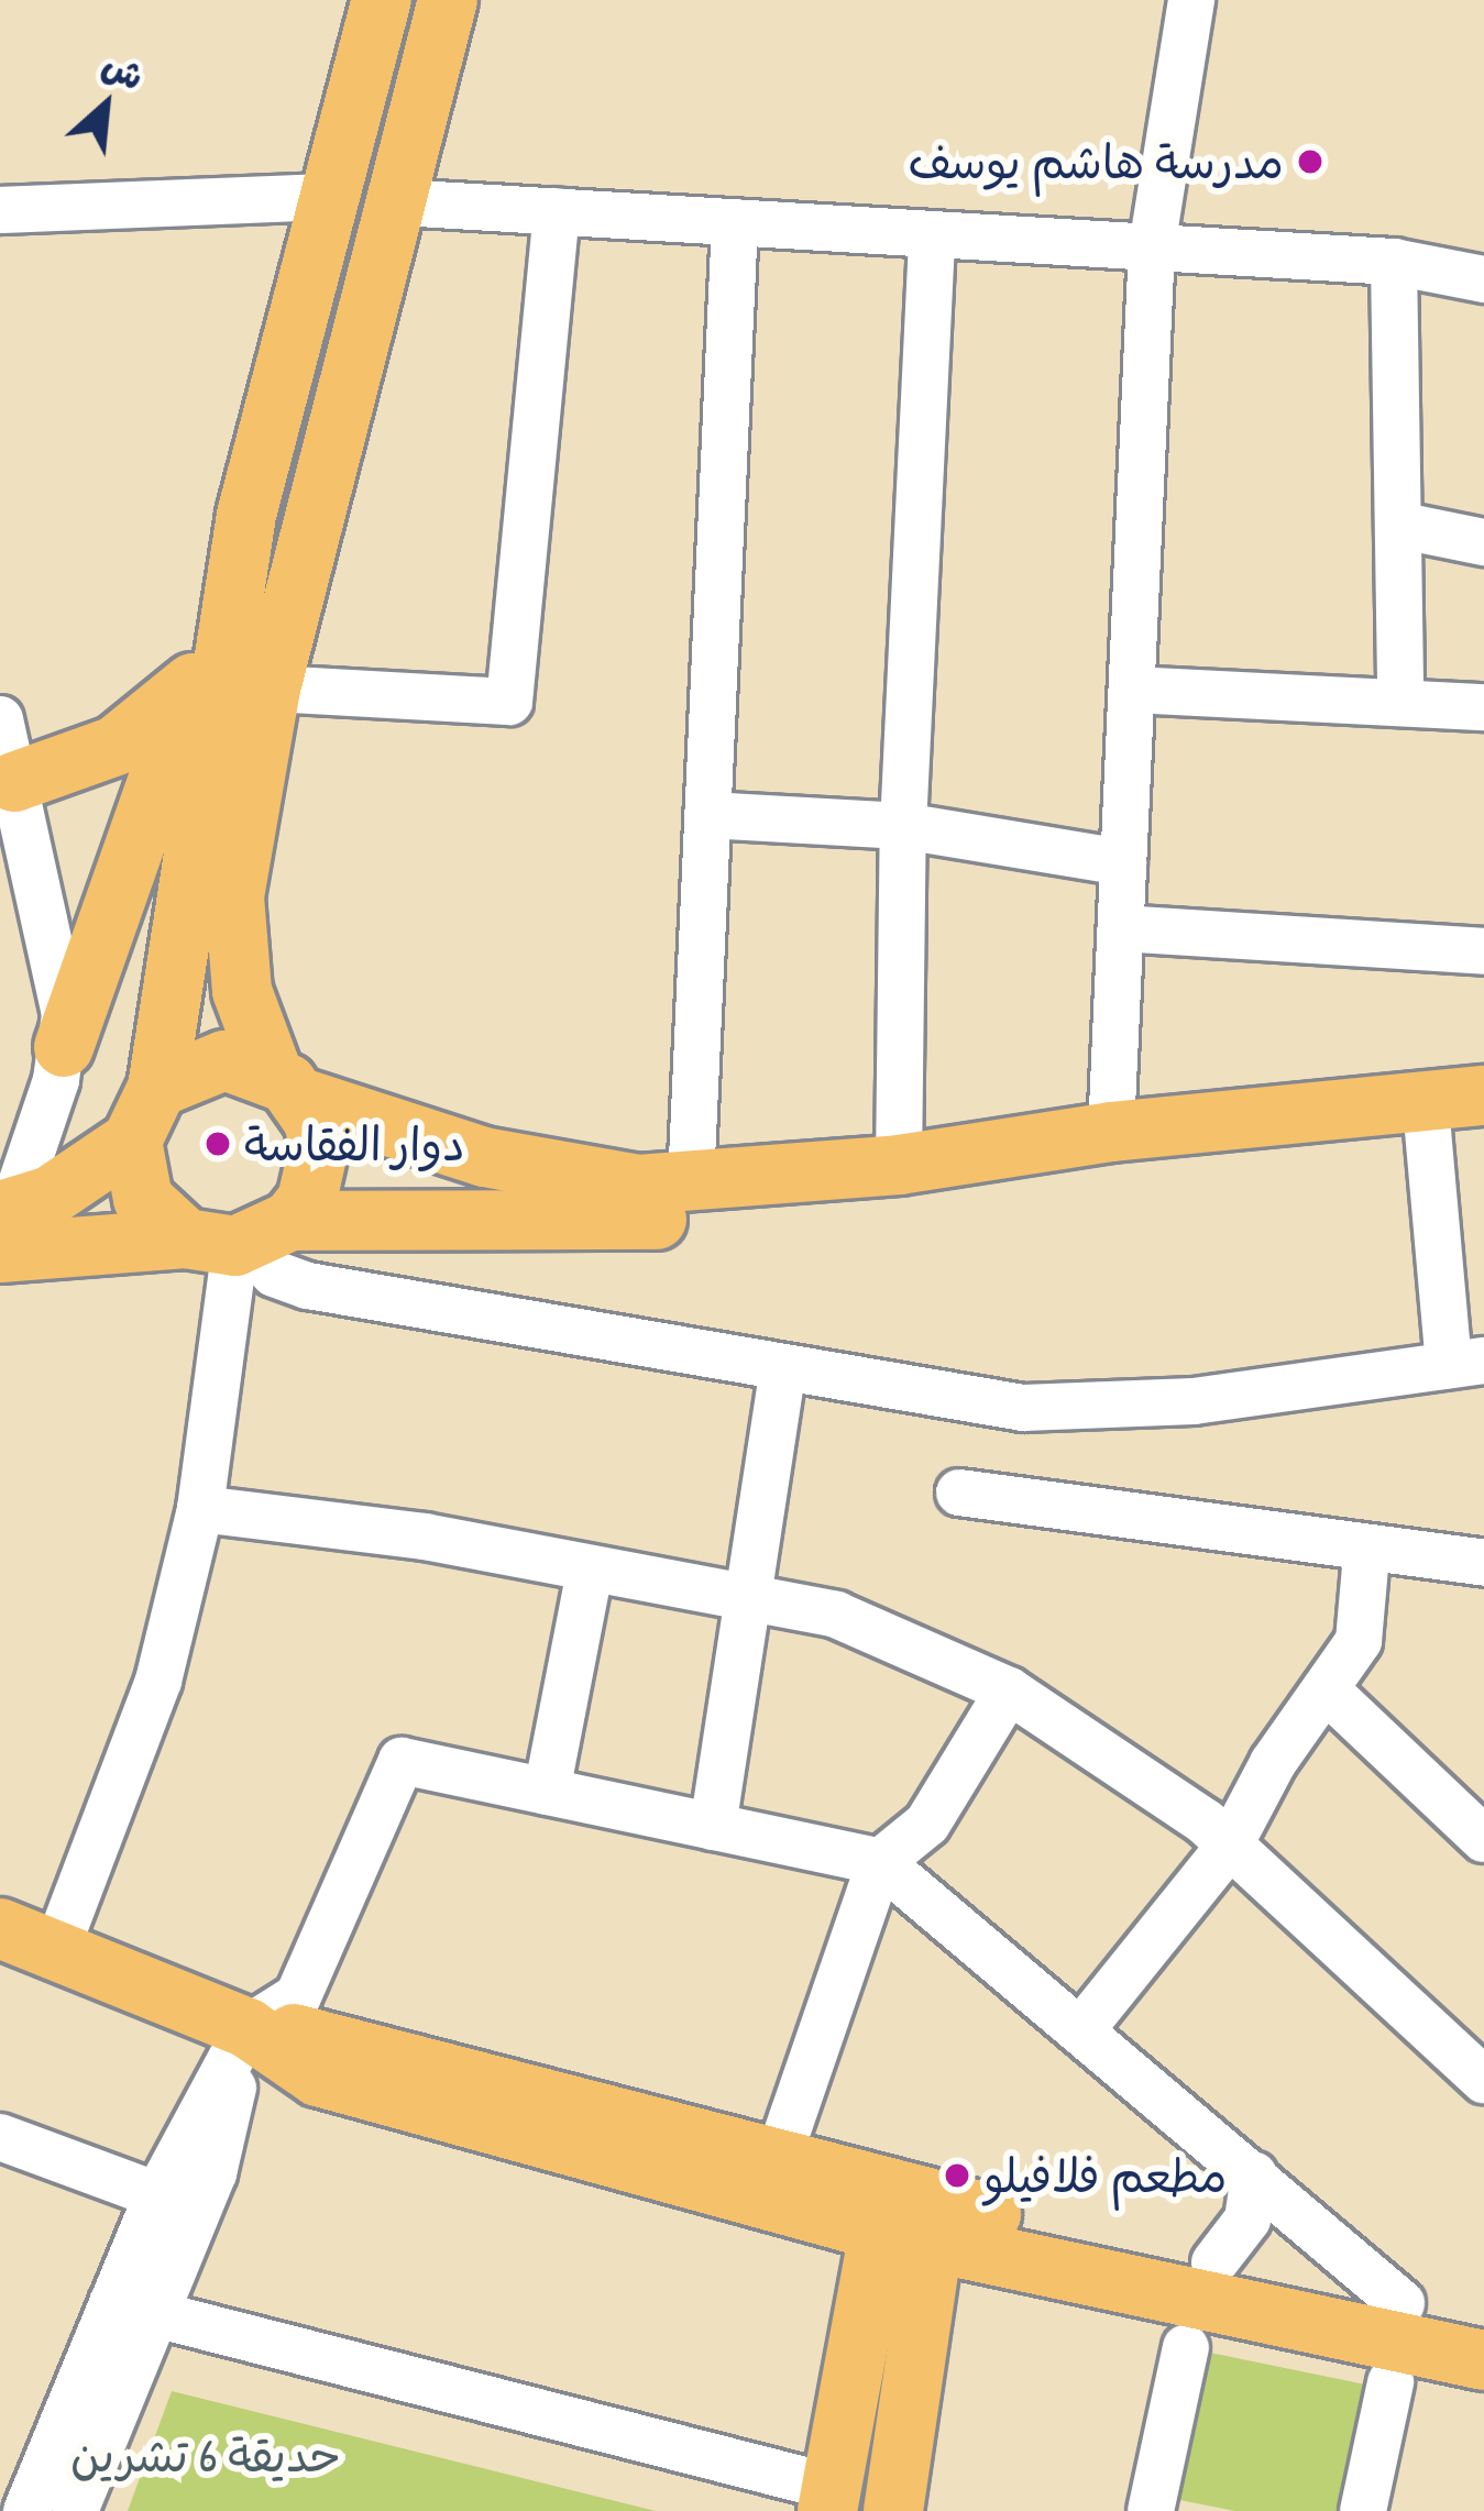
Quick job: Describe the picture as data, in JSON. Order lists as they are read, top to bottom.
{
  "parks": ["حديقة 6 تشرين"],
  "places": ["مدرسة هاشم يوسف", "دوار الفقاسة", "مطعم فلافيلو"],
  "north": "top right"
}
